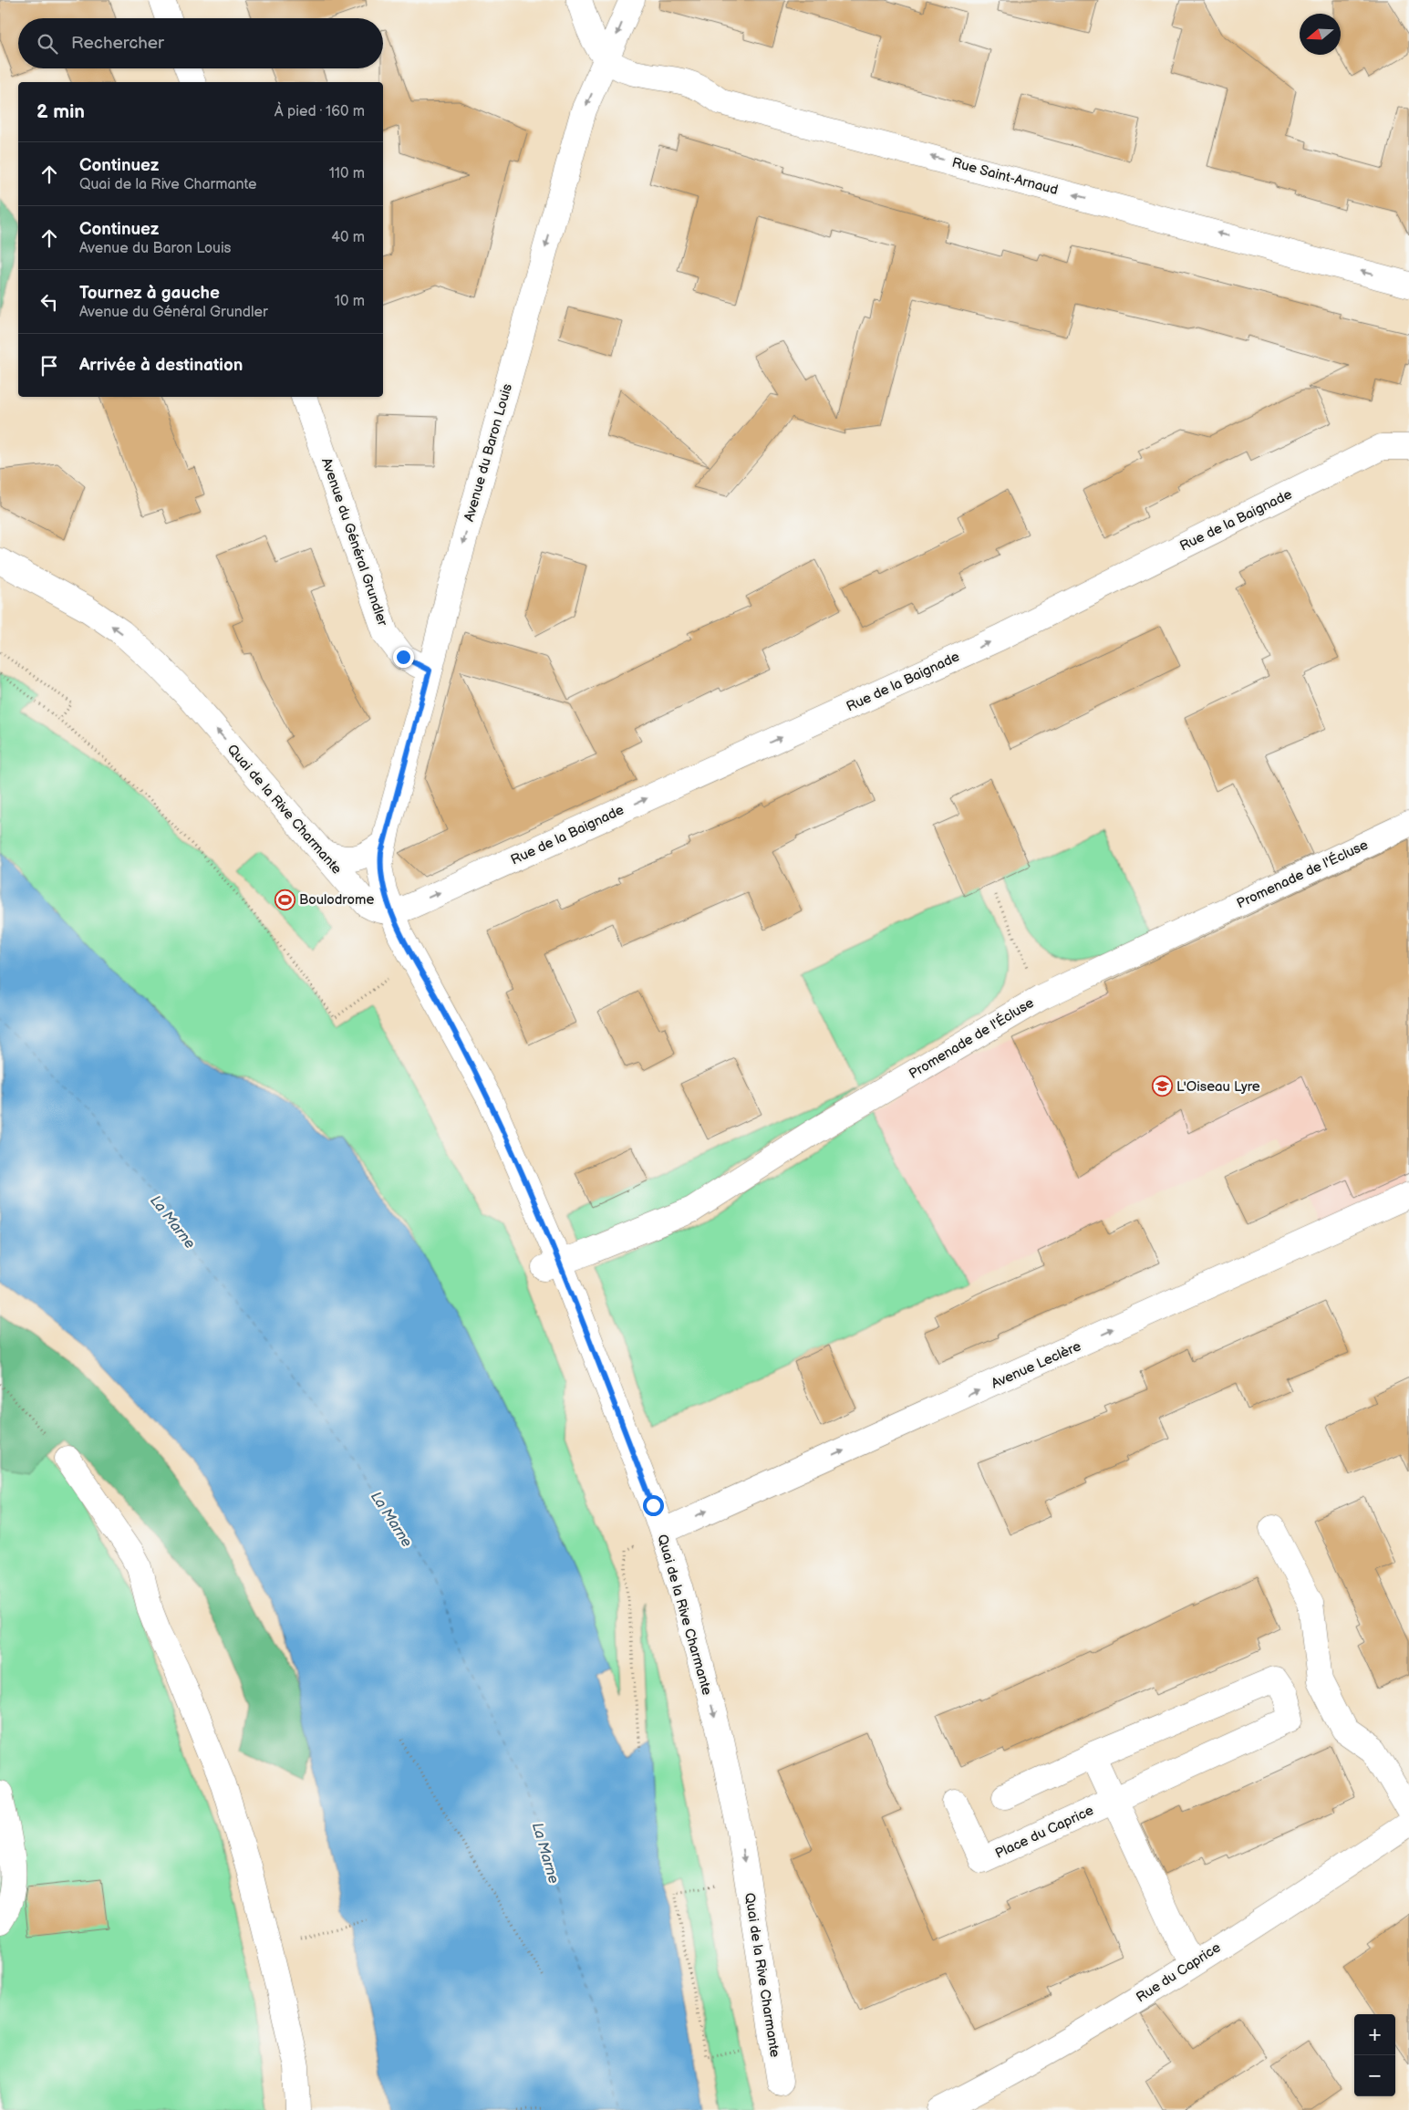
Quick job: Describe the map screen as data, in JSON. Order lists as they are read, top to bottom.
{
  "streets": {
    "street": [
      "Rue Saint-Arnaud",
      "Avenue du Baron Louis",
      "Rue de la Baignade",
      "Avenue du Général Grundler",
      "Quai de la Rive Charmante",
      "Promenade de l'Écluse",
      "Avenue Leclère",
      "Place du Caprice",
      "Rue du Caprice"
    ]
  },
  "crossings": [
    ["Rue Saint-Arnaud", "Avenue du Baron Louis"],
    ["Avenue du Baron Louis", "Rue de la Baignade"],
    ["Avenue du Baron Louis", "Avenue du Général Grundler"],
    ["Avenue du Baron Louis", "Quai de la Rive Charmante"],
    ["Rue de la Baignade", "Quai de la Rive Charmante"],
    ["Quai de la Rive Charmante", "Promenade de l'Écluse"],
    ["Quai de la Rive Charmante", "Avenue Leclère"]
  ],
  "one_way": [
    "Rue Saint-Arnaud",
    "Avenue du Baron Louis",
    "Rue de la Baignade",
    "Avenue Leclère"
  ],
  "water": ["La Marne"],
  "places": {
    "sports": ["Boulodrome"],
    "school or university": ["L'Oiseau Lyre"]
  },
  "north": "left",
  "page": {
    "search": "Rechercher",
    "heading": ["2 min", "À pied · 160 m"],
    "list": [
      ["Continuez", "Quai de la Rive Charmante", "110 m"],
      ["Continuez", "Avenue du Baron Louis", "40 m"],
      ["Tournez à gauche", "Avenue du Général Grundler", "10 m"],
      "Arrivée à destination"
    ],
    "map_buttons": ["+", "−"]
  }
}
